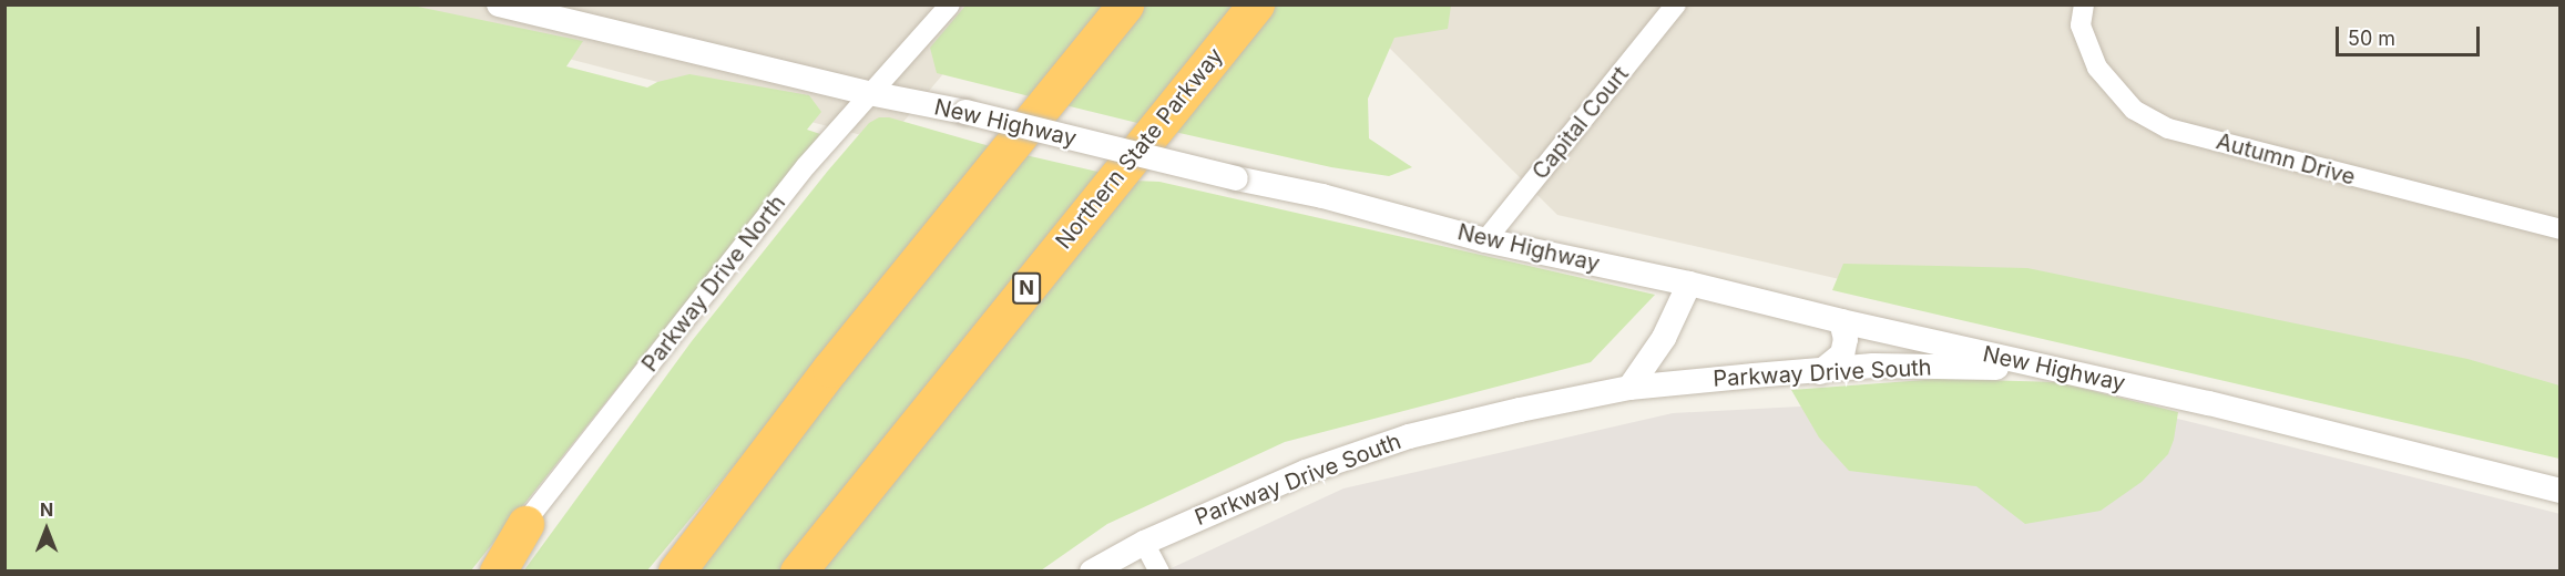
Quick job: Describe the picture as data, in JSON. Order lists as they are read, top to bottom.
{
  "streets": {
    "highway": ["Northern State Parkway", "N"],
    "street": [
      "New Highway",
      "Capital Court",
      "Autumn Drive",
      "Parkway Drive North",
      "Parkway Drive South"
    ]
  },
  "crossings": [
    ["New Highway", "Capital Court"],
    ["New Highway", "Parkway Drive North"],
    ["New Highway", "Parkway Drive South"]
  ],
  "scale_bar": "50 m",
  "north": "top"
}
